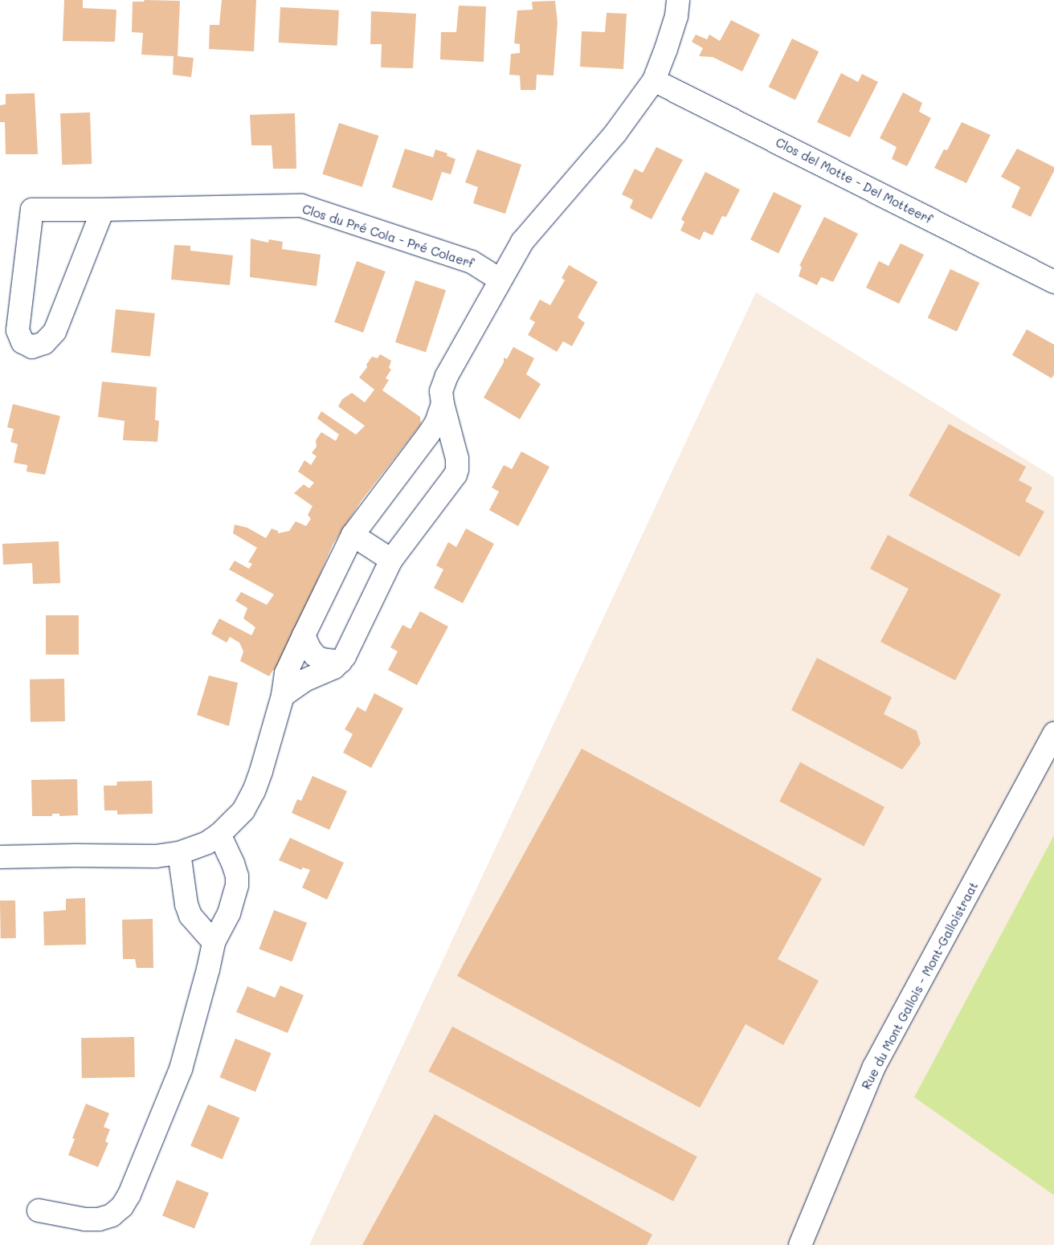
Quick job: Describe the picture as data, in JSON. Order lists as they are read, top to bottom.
{
  "streets": {
    "street": ["Clos del Motte - Del Motteerf", "Clos du Pré Cola - Pré Colaerf", "Rue du Mont Gallois - Mont-Galloistraat"]
  }
}
